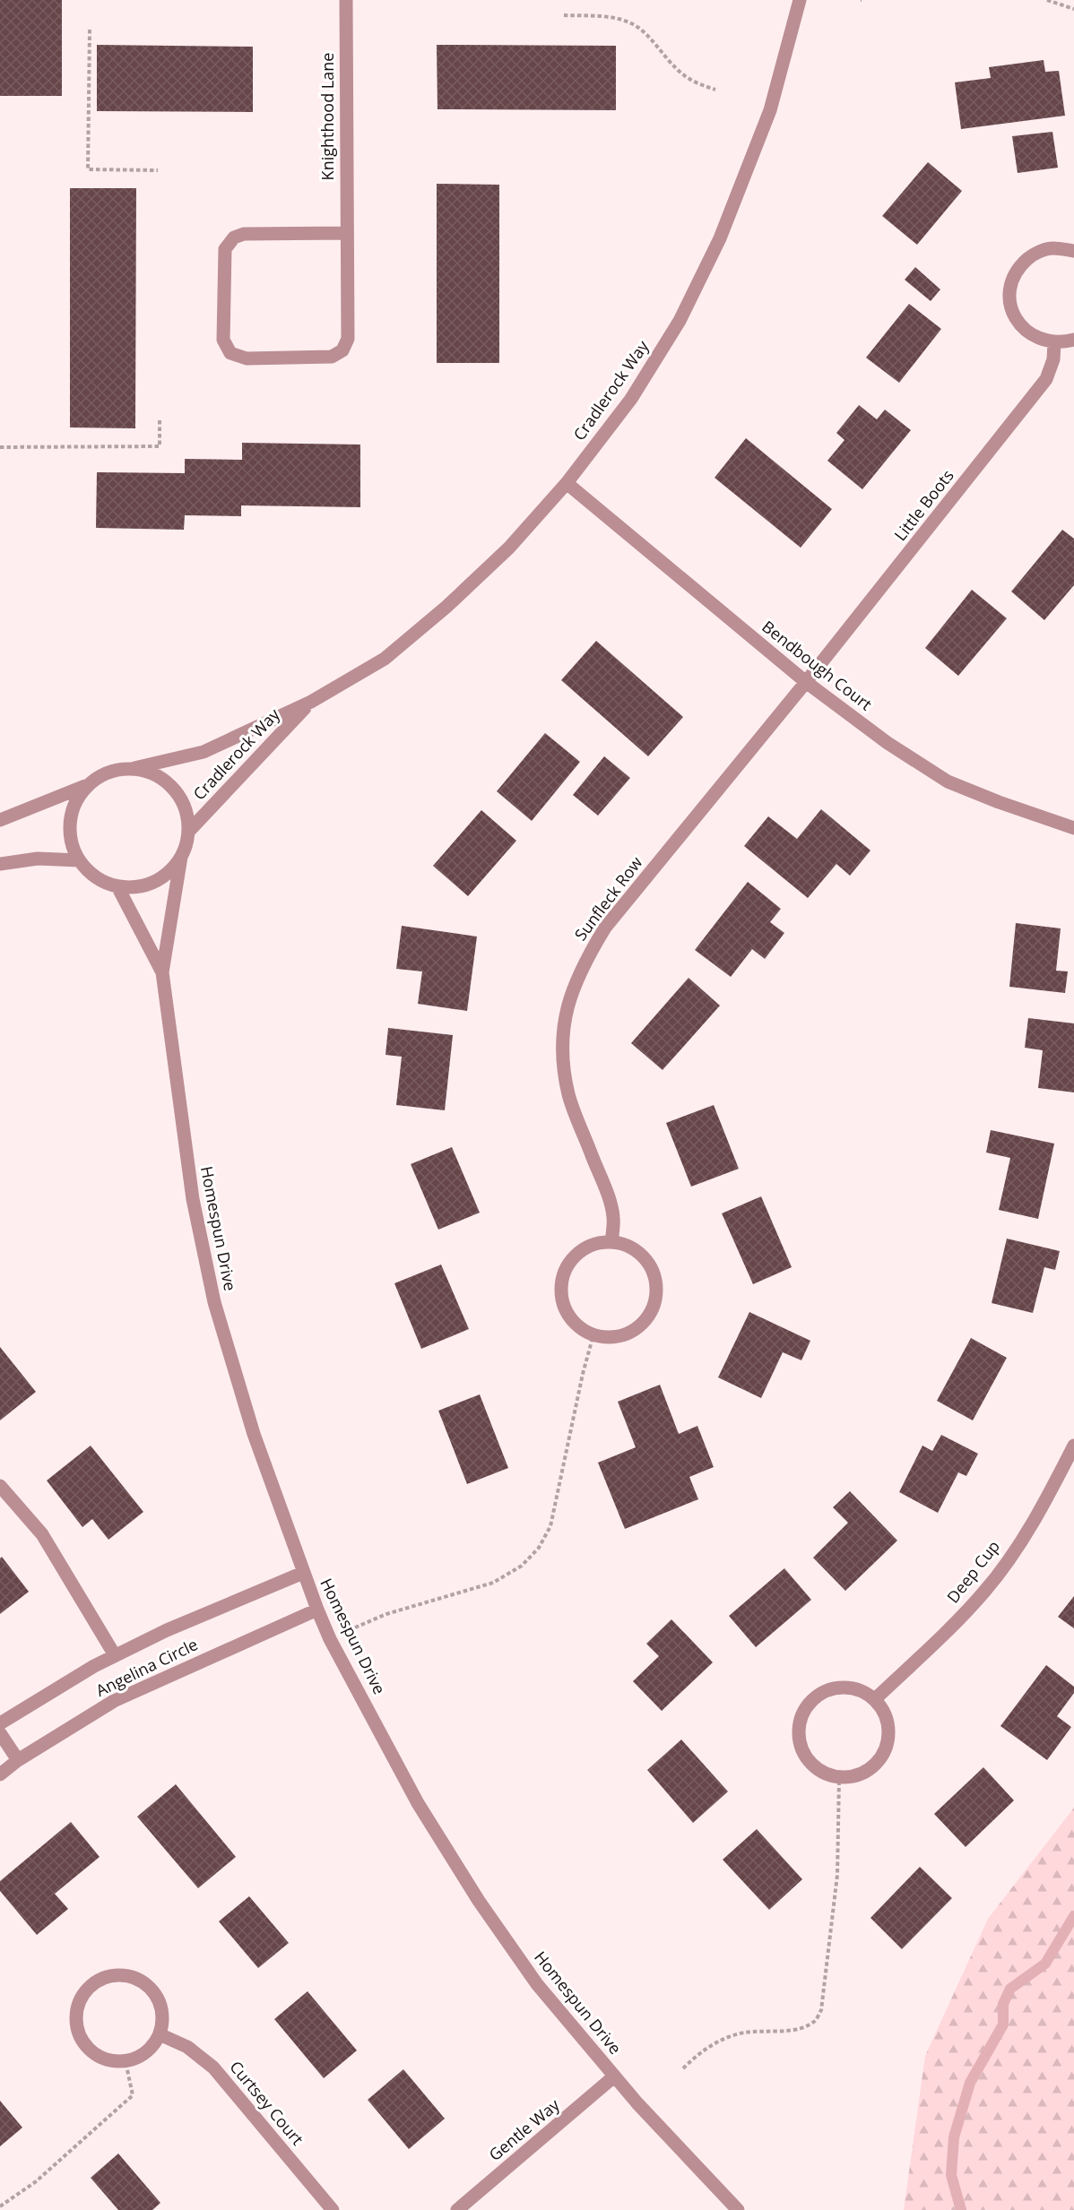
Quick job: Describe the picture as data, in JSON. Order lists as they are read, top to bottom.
{
  "streets": {
    "street": [
      "Knighthood Lane",
      "Cradlerock Way",
      "Little Boots",
      "Bendbough Court",
      "Sunfleck Row",
      "Homespun Drive",
      "Deep Cup",
      "Angelina Circle",
      "Curtsey Court",
      "Gentle Way"
    ]
  },
  "crossings": [
    ["Cradlerock Way", "Bendbough Court"],
    ["Cradlerock Way", "Homespun Drive"],
    ["Little Boots", "Bendbough Court"],
    ["Little Boots", "Sunfleck Row"],
    ["Bendbough Court", "Sunfleck Row"],
    ["Homespun Drive", "Angelina Circle"],
    ["Homespun Drive", "Gentle Way"]
  ]
}
